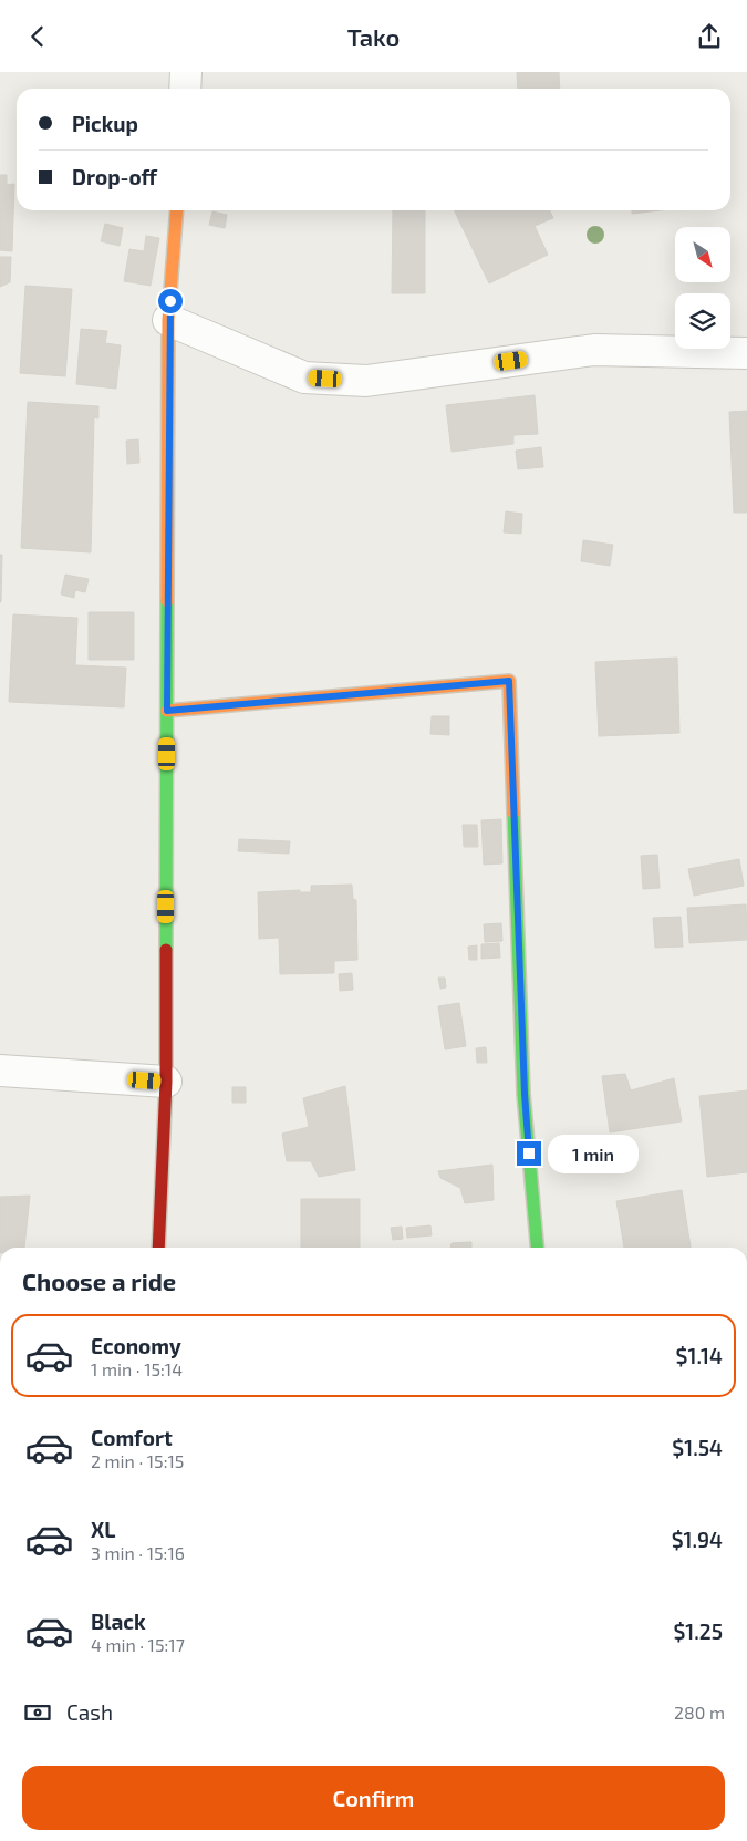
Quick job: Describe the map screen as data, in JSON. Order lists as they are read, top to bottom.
{
  "north": "bottom right",
  "page": {
    "header": "Tako",
    "banner": ["Pickup", "Drop-off"],
    "bubble": "1 min",
    "heading": "Choose a ride",
    "list": [
      {
        "name": "Economy",
        "note": "1 min · 15:14",
        "value": "$1.14"
      },
      {
        "name": "Comfort",
        "note": "2 min · 15:15",
        "value": "$1.54"
      },
      {
        "name": "XL",
        "note": "3 min · 15:16",
        "value": "$1.94"
      },
      {
        "name": "Black",
        "note": "4 min · 15:17",
        "value": "$1.25"
      }
    ],
    "pay": ["Cash", "280 m"],
    "buttons": "Confirm"
  }
}
